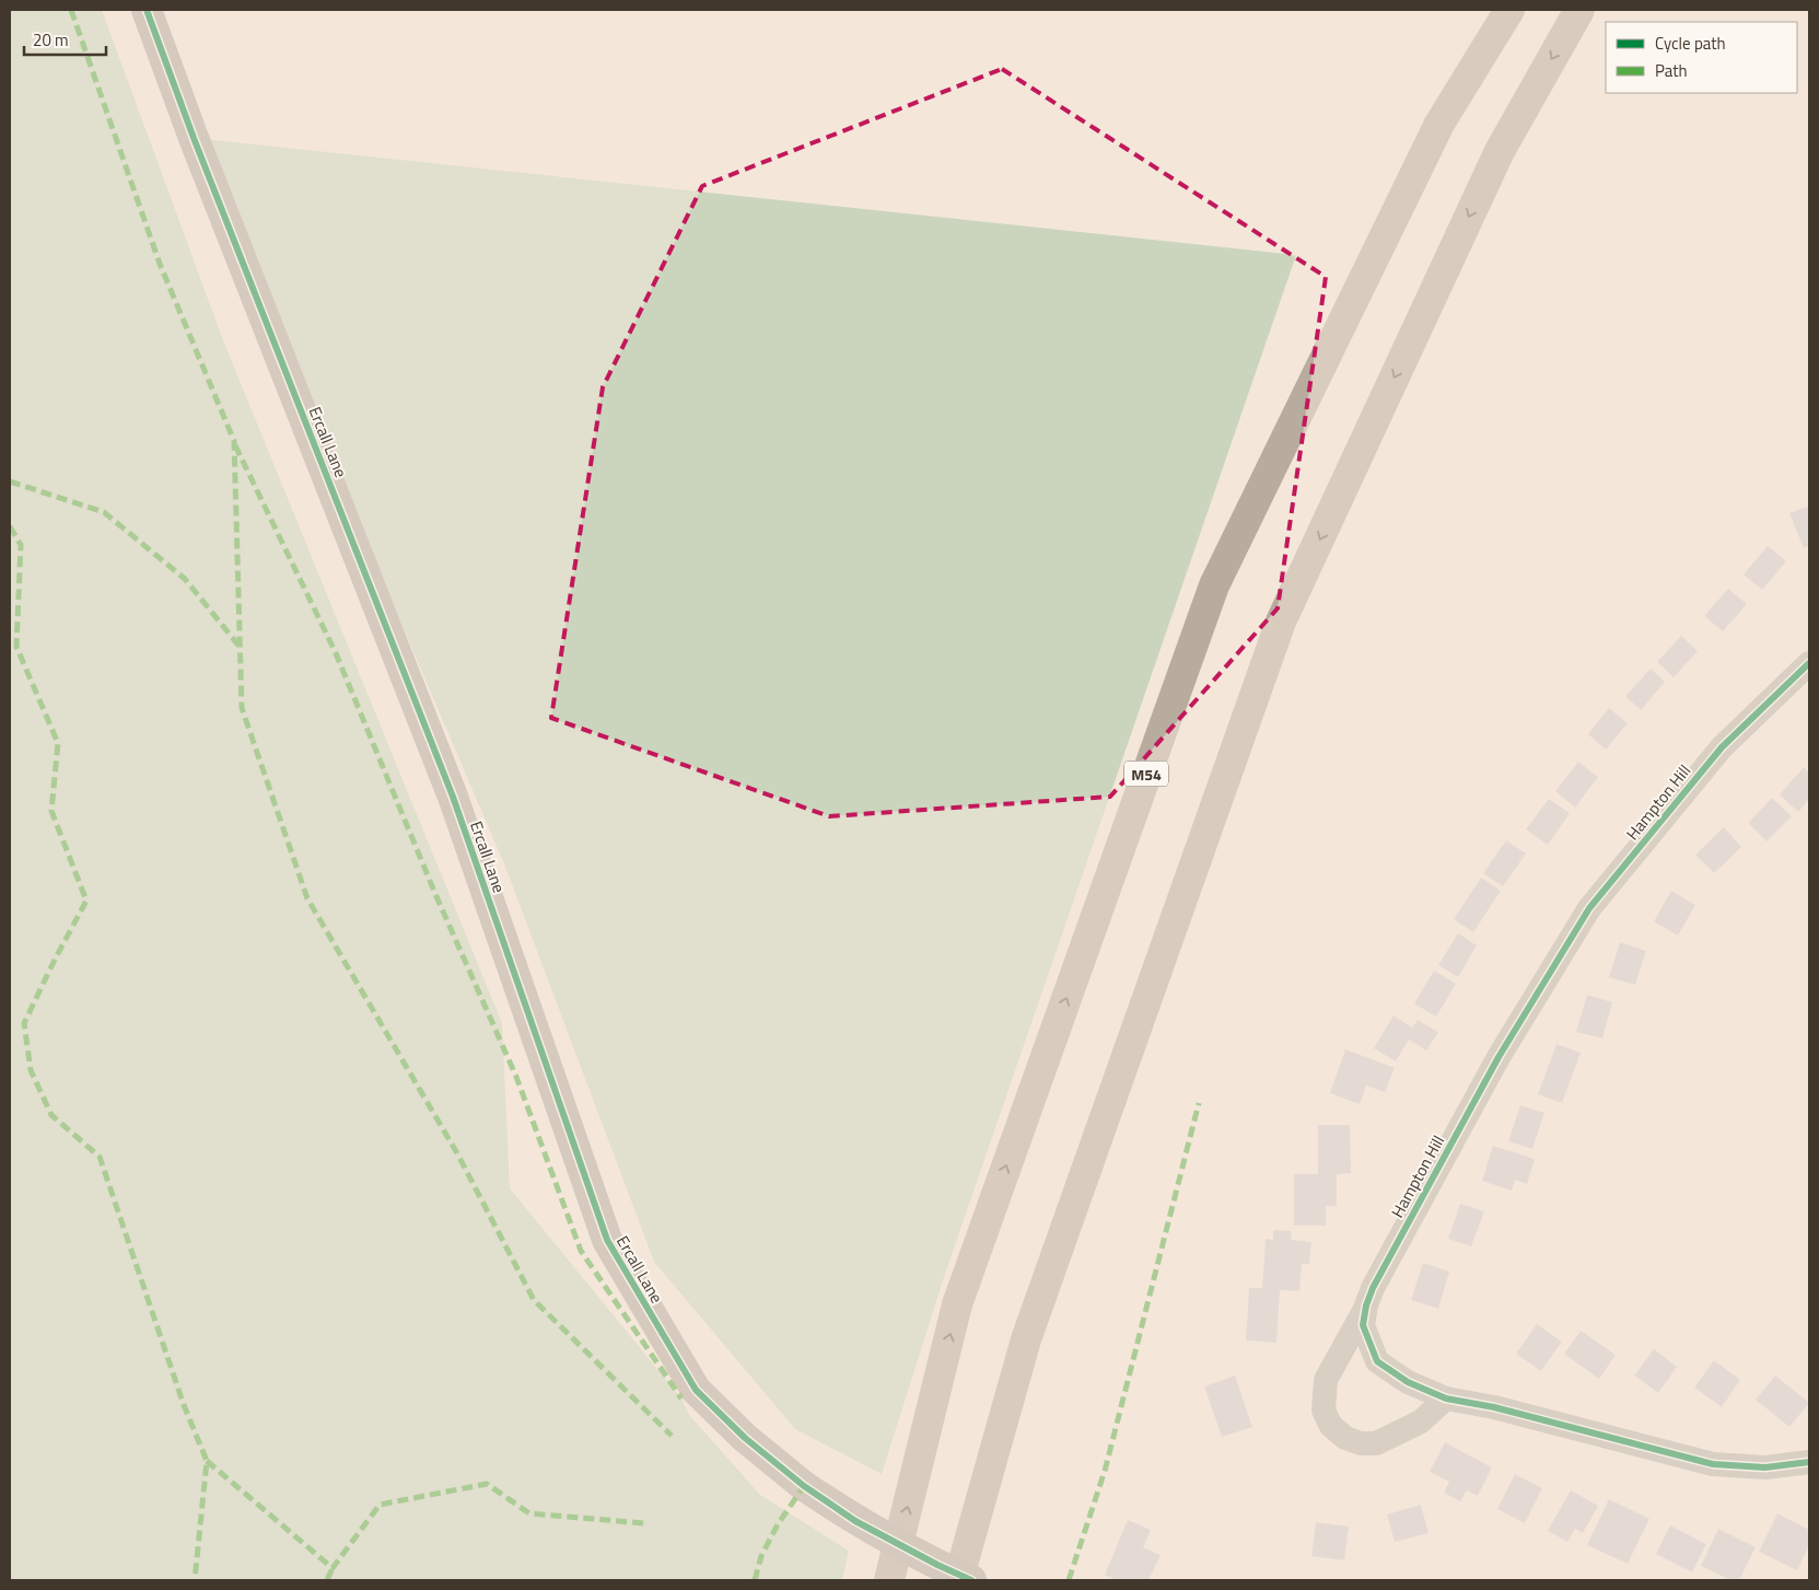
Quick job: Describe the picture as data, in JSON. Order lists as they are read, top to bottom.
{
  "streets": {
    "highway": ["M54"],
    "street": ["Ercall Lane", "Hampton Hill"]
  },
  "legend": ["Cycle path", "Path"],
  "scale_bar": "20 m"
}
